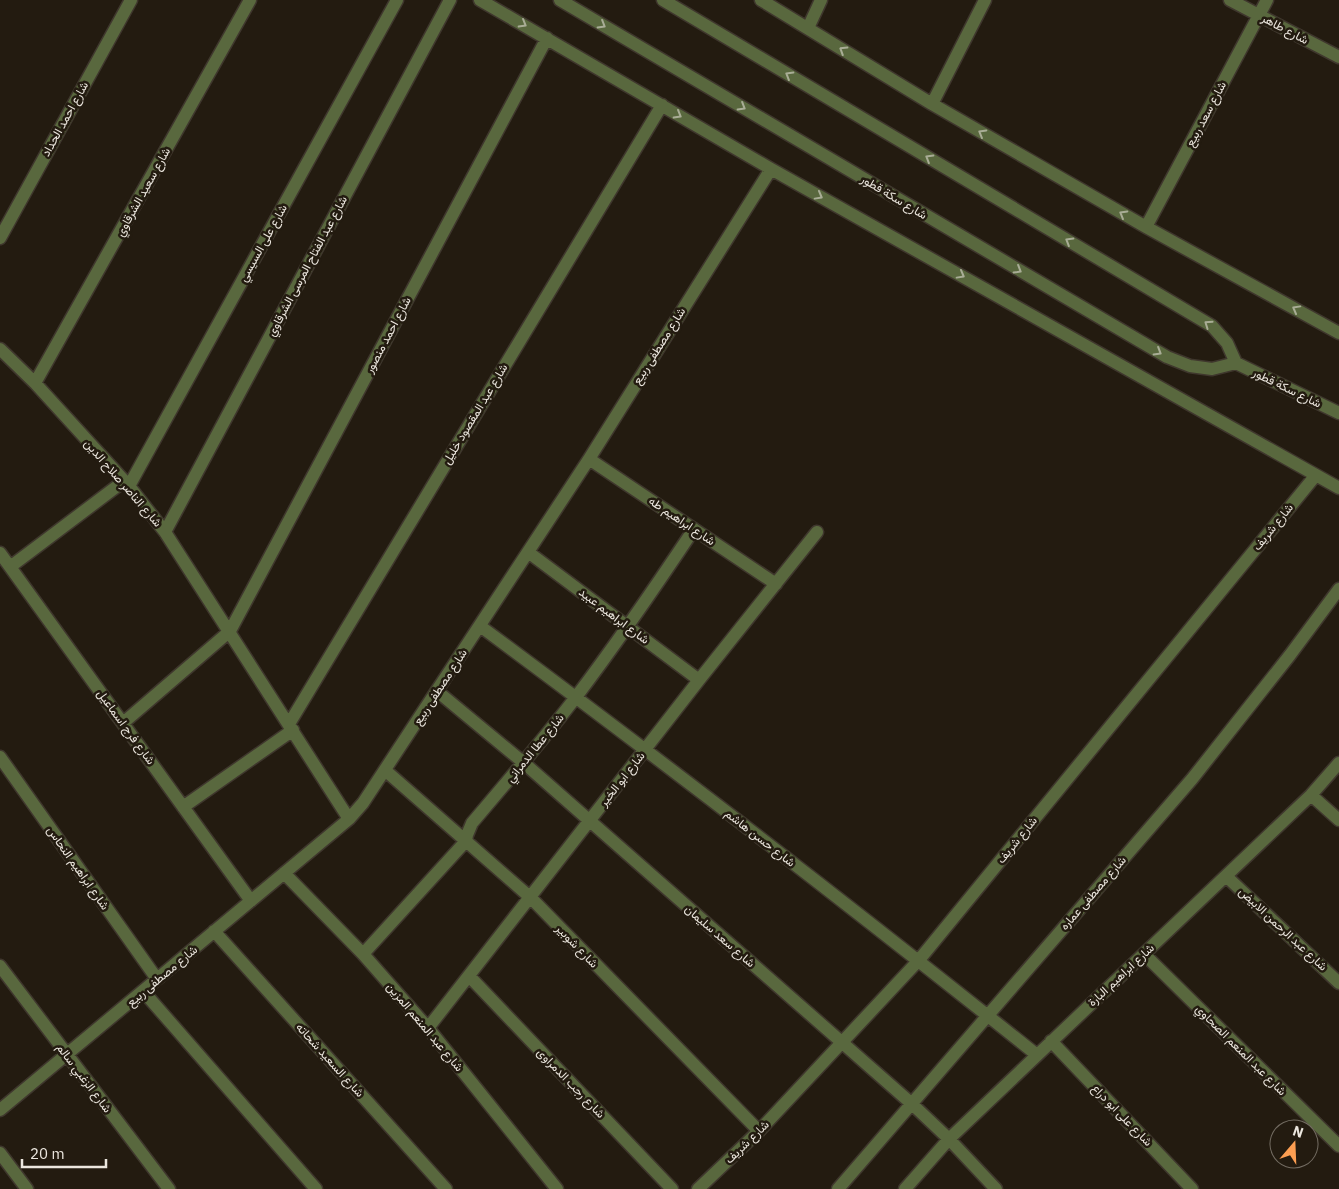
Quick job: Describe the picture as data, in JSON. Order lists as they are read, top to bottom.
{
  "streets": {
    "street": [
      "شارع طاهر",
      "شارع سعد ربيع",
      "شارع احمد الحداد",
      "شارع سعيد الشرقاوي",
      "شارع سكة قطور",
      "شارع على السيسي",
      "شارع عبد الفتاح المرسى الشرقاوي",
      "شارع احمد منصور",
      "شارع مصطفى ربيع",
      "شارع عبد المقصود خليل",
      "شارع الناصر صلاح الدين",
      "شارع ابراهيم طه",
      "شارع شريف",
      "شارع ابراهيم عبيد",
      "شارع فرج اسماعيل",
      "شارع عطا الدمراني",
      "شارع ابو الخير",
      "شارع حسن هاشم",
      "شارع ابراهيم النحاس",
      "شارع مصطفى عماره",
      "شارع عبد الرحمن الابيض",
      "شارع سعد سليمان",
      "شارع شوبير",
      "شارع ابراهيم البارة",
      "شارع عبد المنعم المزين",
      "شارع عبد المنعم الصحاوي",
      "شارع السعيد شحاته",
      "شارع الزغبي سالم",
      "شارع رجب الدمراوى",
      "شارع على ابو دراع"
    ]
  },
  "crossings": [
    ["شارع طاهر", "شارع سعد ربيع"],
    ["شارع سعيد الشرقاوي", "شارع الناصر صلاح الدين"],
    ["شارع على السيسي", "شارع الناصر صلاح الدين"],
    ["شارع على السيسي", "شارع فرج اسماعيل"],
    ["شارع عبد الفتاح المرسى الشرقاوي", "شارع الناصر صلاح الدين"],
    ["شارع احمد منصور", "شارع الناصر صلاح الدين"],
    ["شارع مصطفى ربيع", "شارع الناصر صلاح الدين"],
    ["شارع مصطفى ربيع", "شارع ابراهيم طه"],
    ["شارع مصطفى ربيع", "شارع ابراهيم عبيد"],
    ["شارع مصطفى ربيع", "شارع فرج اسماعيل"],
    ["شارع مصطفى ربيع", "شارع حسن هاشم"],
    ["شارع مصطفى ربيع", "شارع ابراهيم النحاس"],
    ["شارع مصطفى ربيع", "شارع سعد سليمان"],
    ["شارع مصطفى ربيع", "شارع شوبير"],
    ["شارع مصطفى ربيع", "شارع عبد المنعم المزين"],
    ["شارع مصطفى ربيع", "شارع السعيد شحاته"],
    ["شارع مصطفى ربيع", "شارع الزغبي سالم"],
    ["شارع عبد المقصود خليل", "شارع الناصر صلاح الدين"],
    ["شارع ابراهيم طه", "شارع عطا الدمراني"],
    ["شارع ابراهيم طه", "شارع ابو الخير"],
    ["شارع شريف", "شارع حسن هاشم"],
    ["شارع شريف", "شارع سعد سليمان"],
    ["شارع شريف", "شارع شوبير"],
    ["شارع ابراهيم عبيد", "شارع عطا الدمراني"],
    ["شارع ابراهيم عبيد", "شارع ابو الخير"],
    ["شارع عطا الدمراني", "شارع حسن هاشم"],
    ["شارع عطا الدمراني", "شارع سعد سليمان"],
    ["شارع عطا الدمراني", "شارع شوبير"],
    ["شارع عطا الدمراني", "شارع عبد المنعم المزين"],
    ["شارع ابو الخير", "شارع حسن هاشم"],
    ["شارع ابو الخير", "شارع سعد سليمان"],
    ["شارع ابو الخير", "شارع شوبير"],
    ["شارع ابو الخير", "شارع عبد المنعم المزين"],
    ["شارع ابو الخير", "شارع رجب الدمراوى"],
    ["شارع حسن هاشم", "شارع مصطفى عماره"],
    ["شارع حسن هاشم", "شارع ابراهيم البارة"],
    ["شارع مصطفى عماره", "شارع سعد سليمان"],
    ["شارع عبد الرحمن الابيض", "شارع ابراهيم البارة"],
    ["شارع سعد سليمان", "شارع ابراهيم البارة"],
    ["شارع ابراهيم البارة", "شارع عبد المنعم الصحاوي"],
    ["شارع ابراهيم البارة", "شارع على ابو دراع"]
  ],
  "scale_bar": "20 m",
  "north": "top"
}
